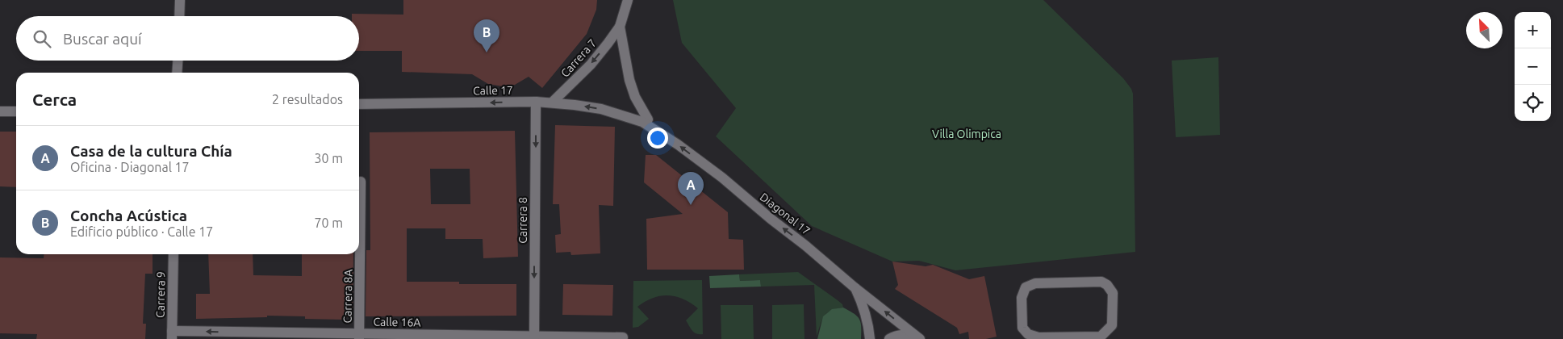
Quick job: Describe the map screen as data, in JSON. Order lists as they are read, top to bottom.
{
  "streets": {
    "street": [
      "Carrera 7",
      "Calle 17",
      "Diagonal 17",
      "Carrera 8",
      "Carrera 9",
      "Carrera 8A",
      "Calle 16A"
    ]
  },
  "crossings": [
    ["Carrera 7", "Calle 17"],
    ["Calle 17", "Diagonal 17"],
    ["Calle 17", "Carrera 8"],
    ["Carrera 8", "Calle 16A"],
    ["Carrera 9", "Calle 16A"],
    ["Carrera 8A", "Calle 16A"]
  ],
  "one_way": [
    "Carrera 7",
    "Calle 17",
    "Diagonal 17",
    "Carrera 8",
    "Calle 16A"
  ],
  "parks": ["Villa Olimpica"],
  "north": "top left",
  "page": {
    "map_buttons": ["+", "−"],
    "search": "Buscar aquí",
    "pins": ["B", "A"],
    "heading": ["Cerca", "2 resultados"],
    "list": [
      {
        "mark": "A",
        "name": "Casa de la cultura Chía",
        "note": "Oficina · Diagonal 17",
        "value": "30 m"
      },
      {
        "mark": "B",
        "name": "Concha Acústica",
        "note": "Edificio público · Calle 17",
        "value": "70 m"
      }
    ]
  }
}
